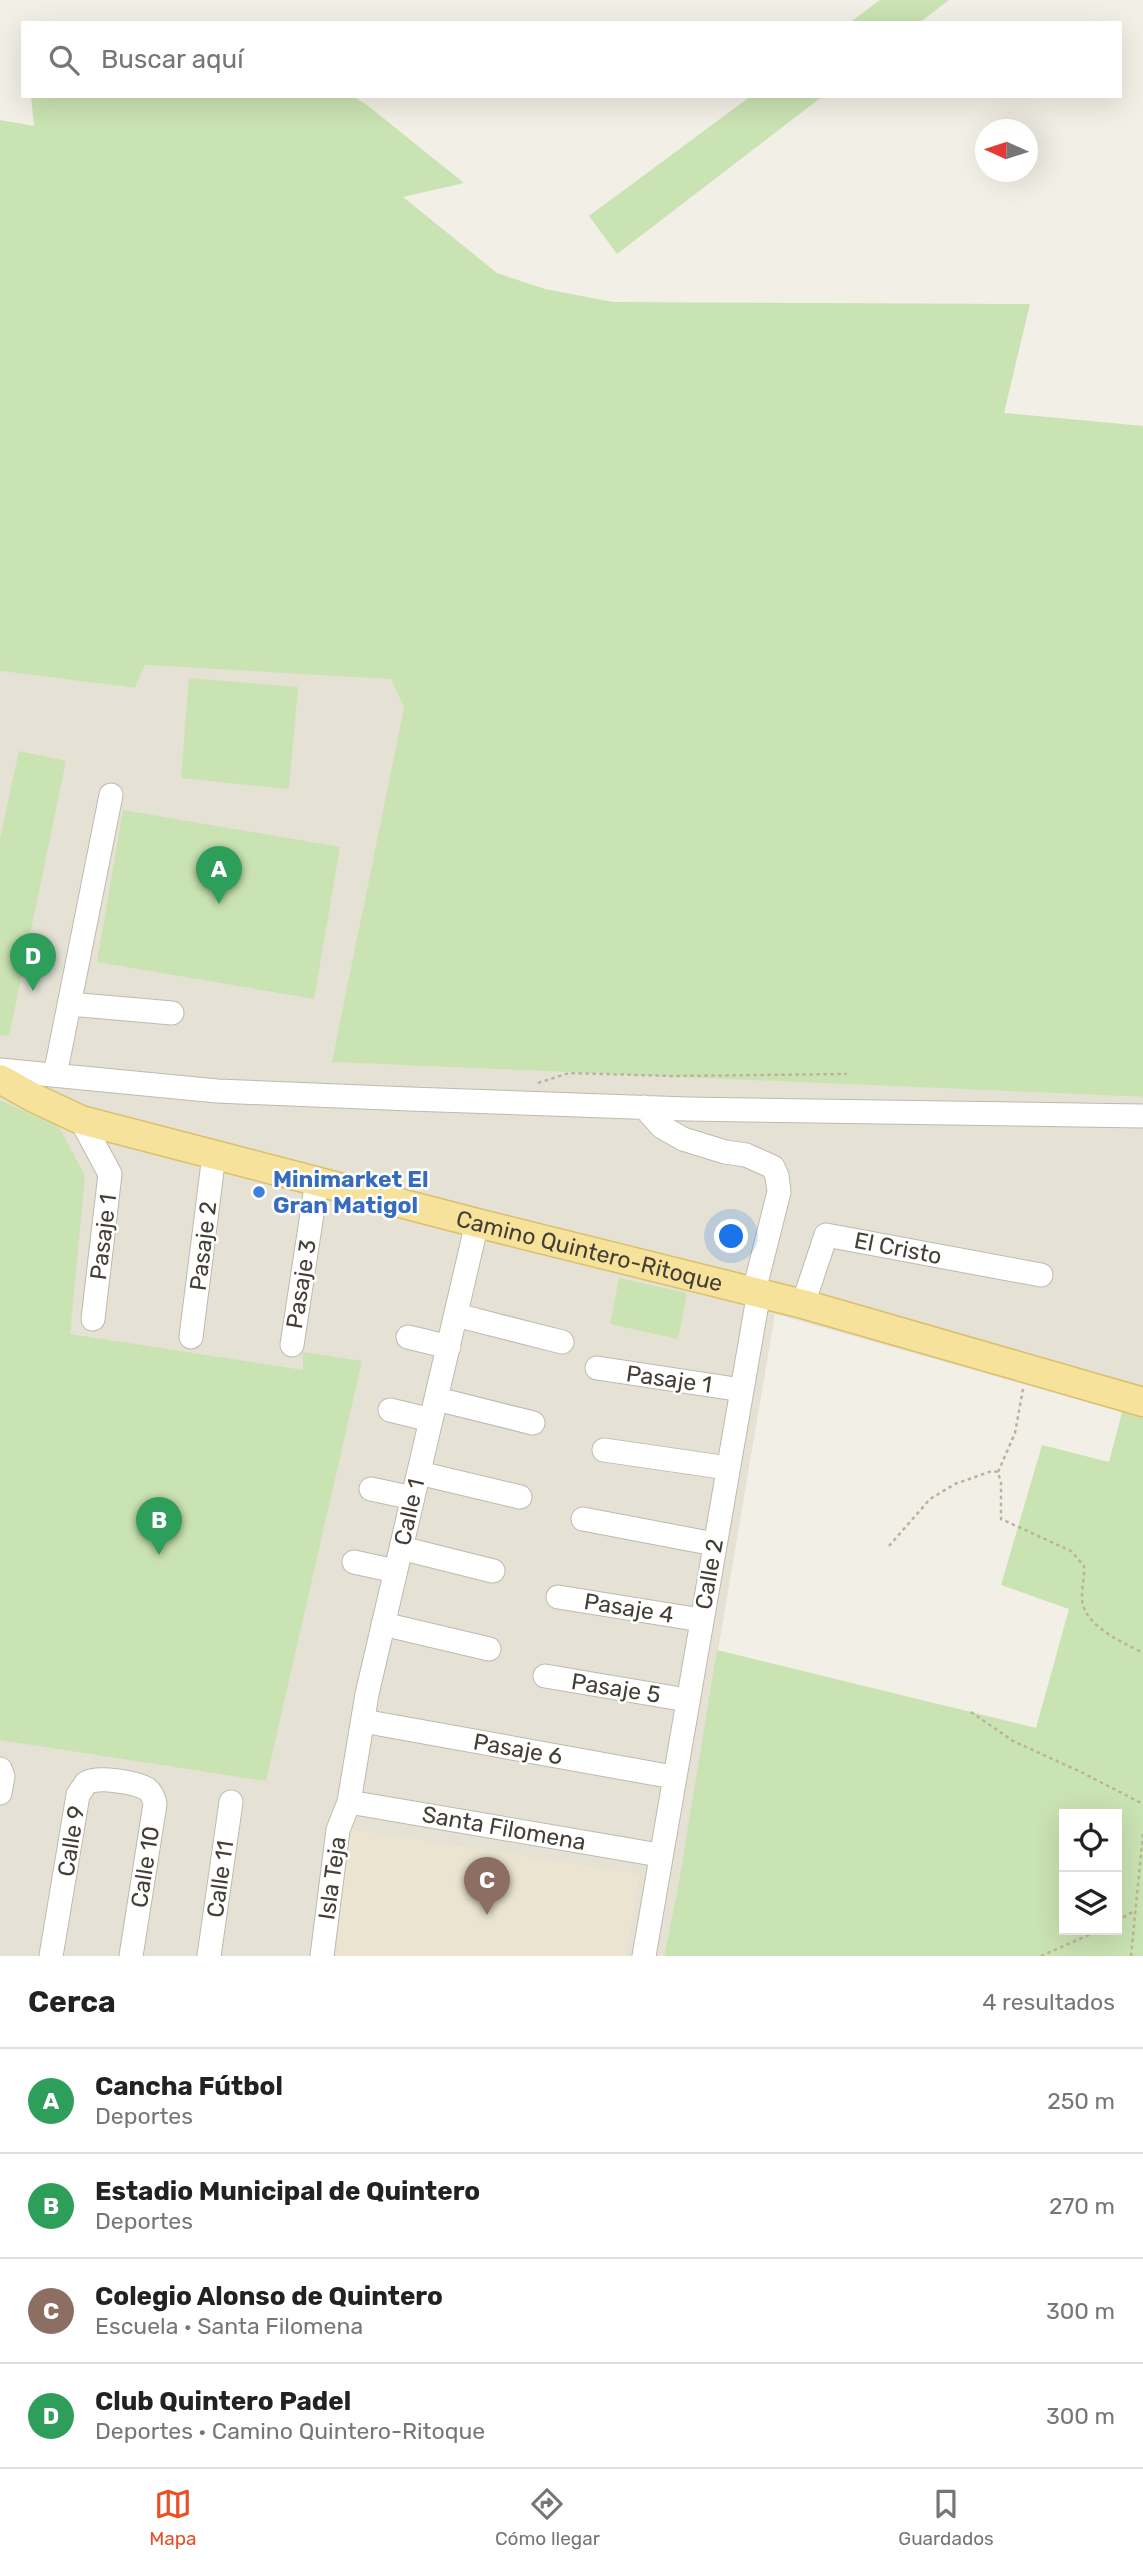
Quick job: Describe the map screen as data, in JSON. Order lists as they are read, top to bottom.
{
  "streets": {
    "main road": ["Camino Quintero-Ritoque"],
    "street": [
      "Pasaje 1",
      "Pasaje 2",
      "El Cristo",
      "Pasaje 3",
      "Calle 1",
      "Calle 2",
      "Pasaje 4",
      "Pasaje 5",
      "Pasaje 6",
      "Santa Filomena",
      "Calle 9",
      "Calle 10",
      "Isla Teja",
      "Calle 11"
    ]
  },
  "crossings": [
    ["Pasaje 1", "Camino Quintero-Ritoque"],
    ["Pasaje 1", "Calle 2"],
    ["Pasaje 2", "Camino Quintero-Ritoque"],
    ["El Cristo", "Camino Quintero-Ritoque"],
    ["Camino Quintero-Ritoque", "Pasaje 3"],
    ["Camino Quintero-Ritoque", "Calle 1"],
    ["Camino Quintero-Ritoque", "Calle 2"],
    ["Calle 1", "Pasaje 6"],
    ["Calle 1", "Santa Filomena"],
    ["Calle 1", "Isla Teja"],
    ["Calle 2", "Pasaje 4"],
    ["Calle 2", "Pasaje 5"],
    ["Calle 2", "Pasaje 6"],
    ["Calle 2", "Santa Filomena"],
    ["Santa Filomena", "Isla Teja"],
    ["Calle 9", "Calle 10"]
  ],
  "places": ["Minimarket El Gran Matigol"],
  "north": "left",
  "page": {
    "search": "Buscar aquí",
    "pins": [
      "A",
      "D",
      "B",
      "C"
    ],
    "heading": ["Cerca", "4 resultados"],
    "list": [
      {
        "mark": "A",
        "name": "Cancha Fútbol",
        "note": "Deportes",
        "value": "250 m"
      },
      {
        "mark": "B",
        "name": "Estadio Municipal de Quintero",
        "note": "Deportes",
        "value": "270 m"
      },
      {
        "mark": "C",
        "name": "Colegio Alonso de Quintero",
        "note": "Escuela · Santa Filomena",
        "value": "300 m"
      },
      {
        "mark": "D",
        "name": "Club Quintero Padel",
        "note": "Deportes · Camino Quintero-Ritoque",
        "value": "300 m"
      }
    ],
    "nav": ["Mapa", "Cómo llegar", "Guardados"]
  }
}
